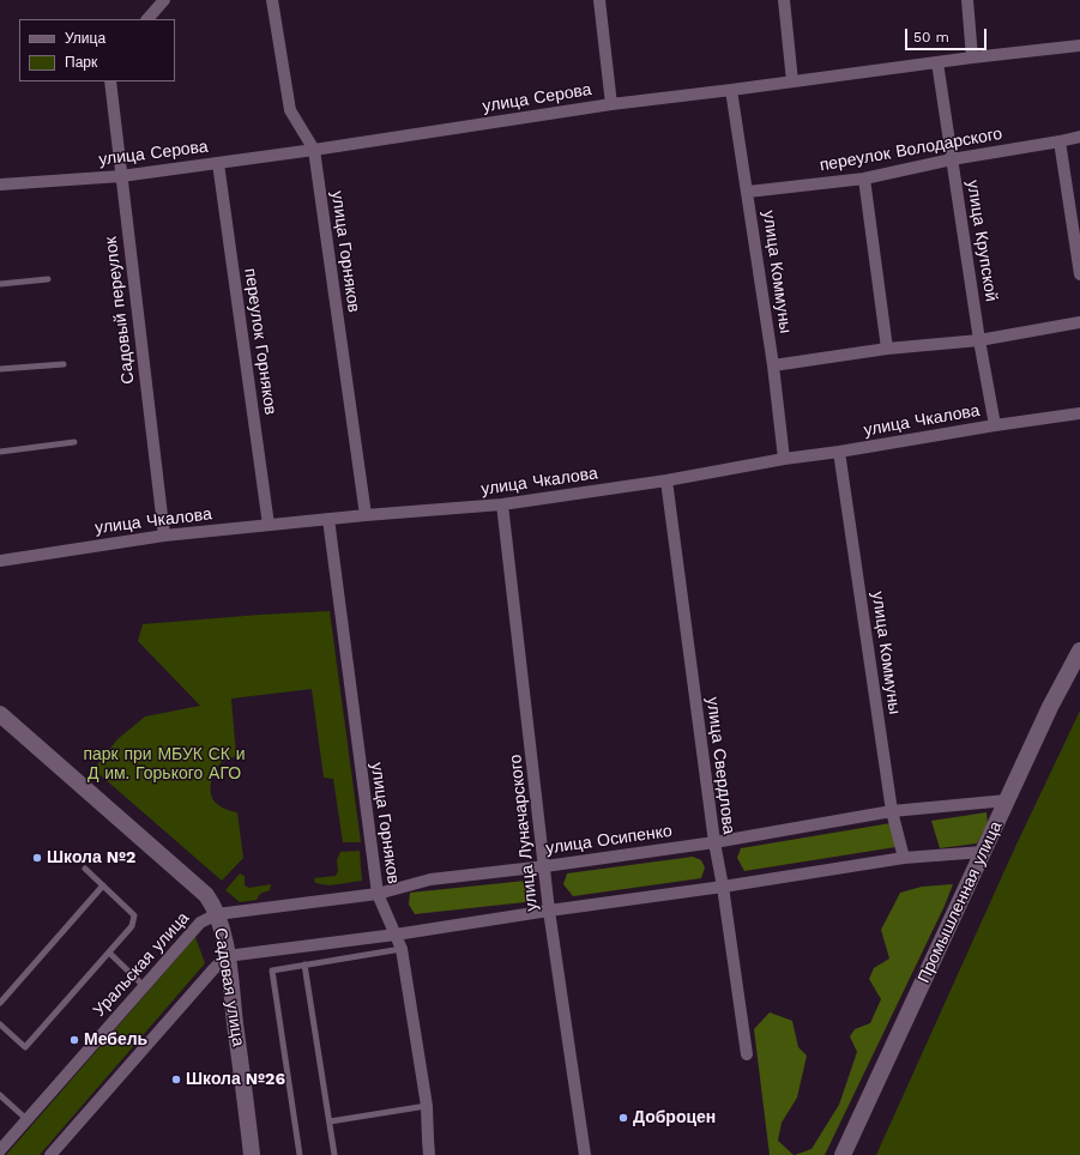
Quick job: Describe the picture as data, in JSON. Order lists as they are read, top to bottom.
{
  "streets": {
    "main road": ["Промышленная улица", "Садовая улица"],
    "street": [
      "улица Серова",
      "переулок Володарского",
      "улица Крупской",
      "улица Горняков",
      "улица Коммуны",
      "Садовый переулок",
      "переулок Горняков",
      "улица Чкалова",
      "улица Свердлова",
      "улица Луначарского",
      "улица Осипенко",
      "Уральская улица"
    ]
  },
  "crossings": [
    ["улица Серова", "улица Крупской"],
    ["улица Серова", "улица Горняков"],
    ["улица Серова", "улица Коммуны"],
    ["улица Серова", "Садовый переулок"],
    ["улица Серова", "переулок Горняков"],
    ["переулок Володарского", "улица Крупской"],
    ["переулок Володарского", "улица Коммуны"],
    ["улица Крупской", "улица Чкалова"],
    ["улица Горняков", "улица Чкалова"],
    ["улица Горняков", "улица Осипенко"],
    ["улица Коммуны", "улица Чкалова"],
    ["улица Коммуны", "улица Осипенко"],
    ["Садовый переулок", "улица Чкалова"],
    ["переулок Горняков", "улица Чкалова"],
    ["улица Чкалова", "улица Свердлова"],
    ["улица Чкалова", "улица Луначарского"],
    ["улица Свердлова", "улица Осипенко"],
    ["улица Луначарского", "улица Осипенко"],
    ["улица Осипенко", "Промышленная улица"],
    ["улица Осипенко", "Уральская улица"],
    ["улица Осипенко", "Садовая улица"],
    ["Уральская улица", "Садовая улица"]
  ],
  "parks": ["парк при МБУК СК и Д им. Горького АГО"],
  "places": [
    "Школа №2",
    "Мебель",
    "Школа №26",
    "Доброцен"
  ],
  "legend": ["Улица", "Парк"],
  "scale_bar": "50 m"
}
